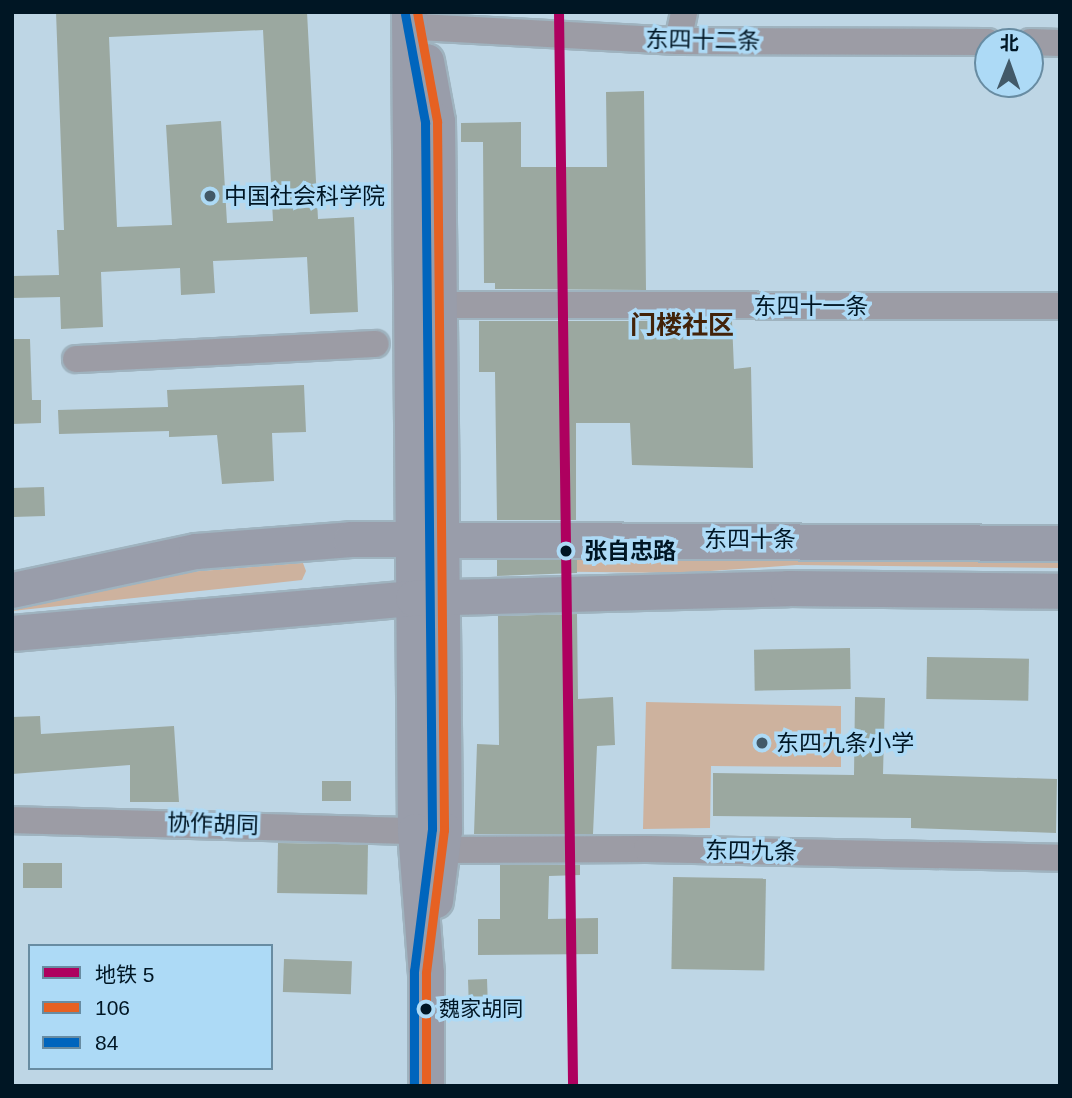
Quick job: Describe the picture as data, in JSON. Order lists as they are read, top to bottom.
{
  "streets": {
    "main road": ["东四十条"],
    "lane": [
      "东四十二条",
      "东四十一条",
      "协作胡同",
      "东四九条"
    ]
  },
  "crossings": [
    ["协作胡同", "东四九条"]
  ],
  "districts": ["门楼社区"],
  "places": [
    "中国社会科学院",
    "张自忠路",
    "东四九条小学",
    "魏家胡同"
  ],
  "lines": ["metro line 5", "transit line 106", "transit line 84"],
  "legend": ["地铁 5", "106", "84"],
  "north": "top"
}
